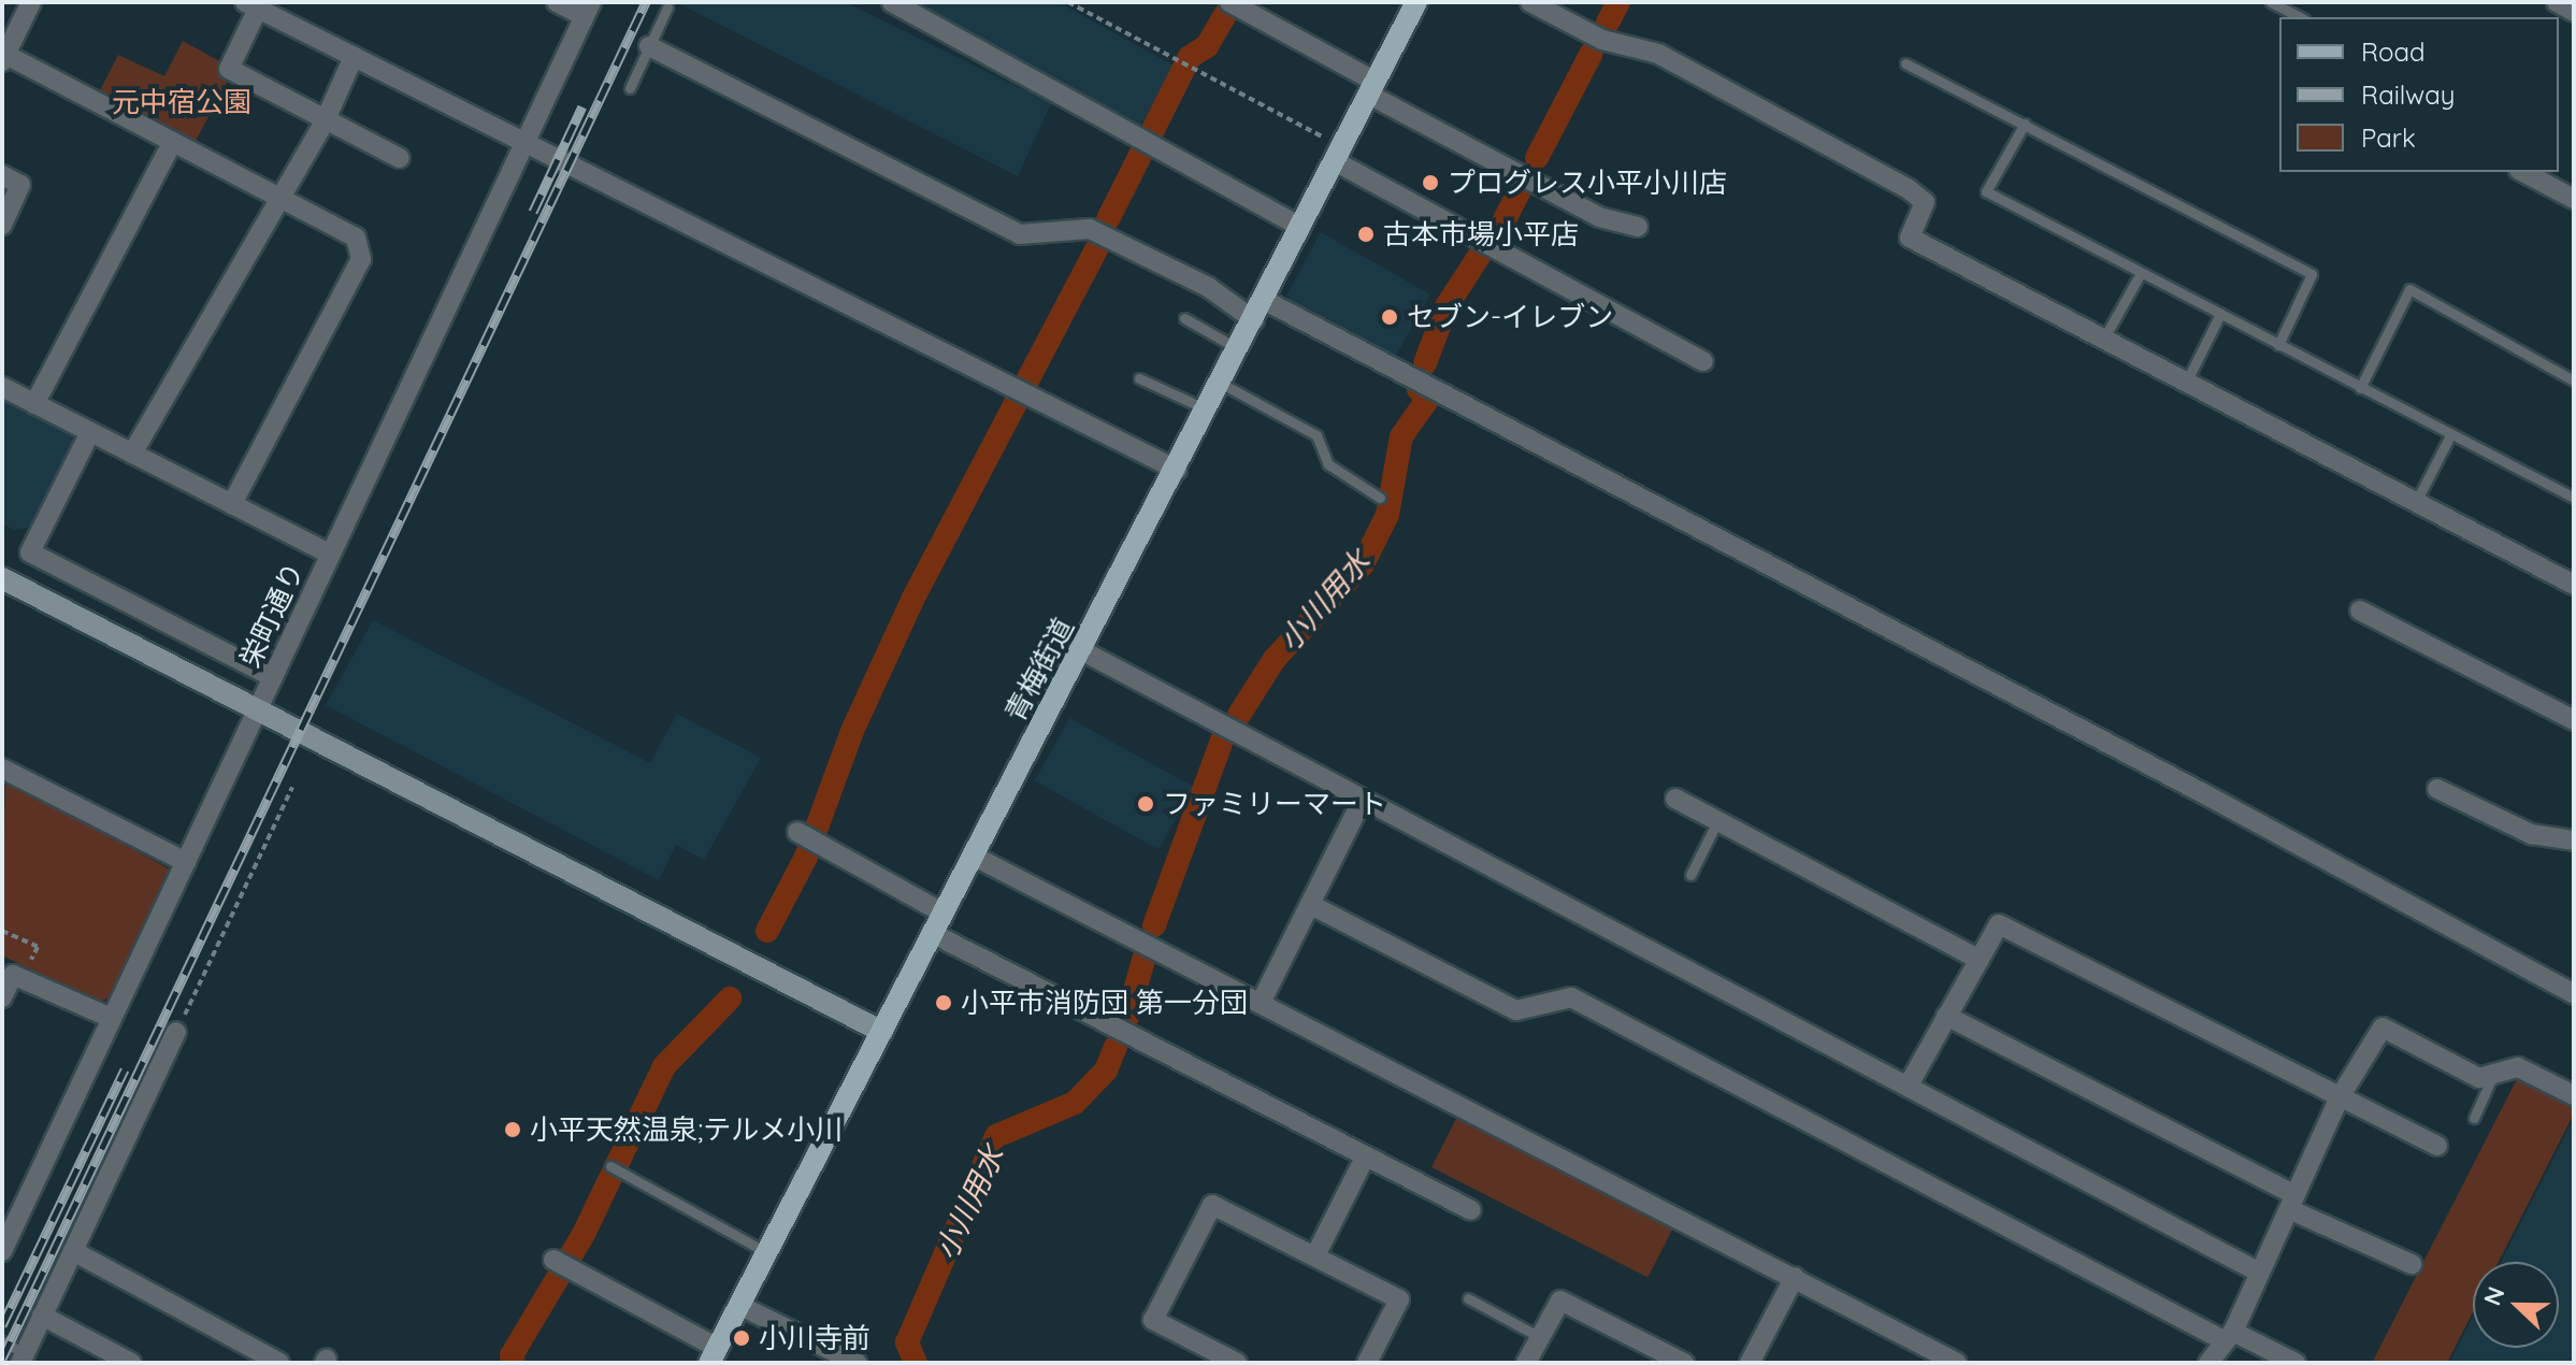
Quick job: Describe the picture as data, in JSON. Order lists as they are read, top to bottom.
{
  "streets": {
    "main road": ["青梅街道"],
    "street": ["栄町通り"]
  },
  "water": ["小川用水"],
  "parks": ["元中宿公園"],
  "places": [
    "プログレス小平小川店",
    "古本市場小平店",
    "セブン-イレブン",
    "ファミリーマート",
    "小平市消防団 第一分団",
    "小平天然温泉;テルメ小川",
    "小川寺前"
  ],
  "legend": ["Road", "Railway", "Park"],
  "north": "left"
}
